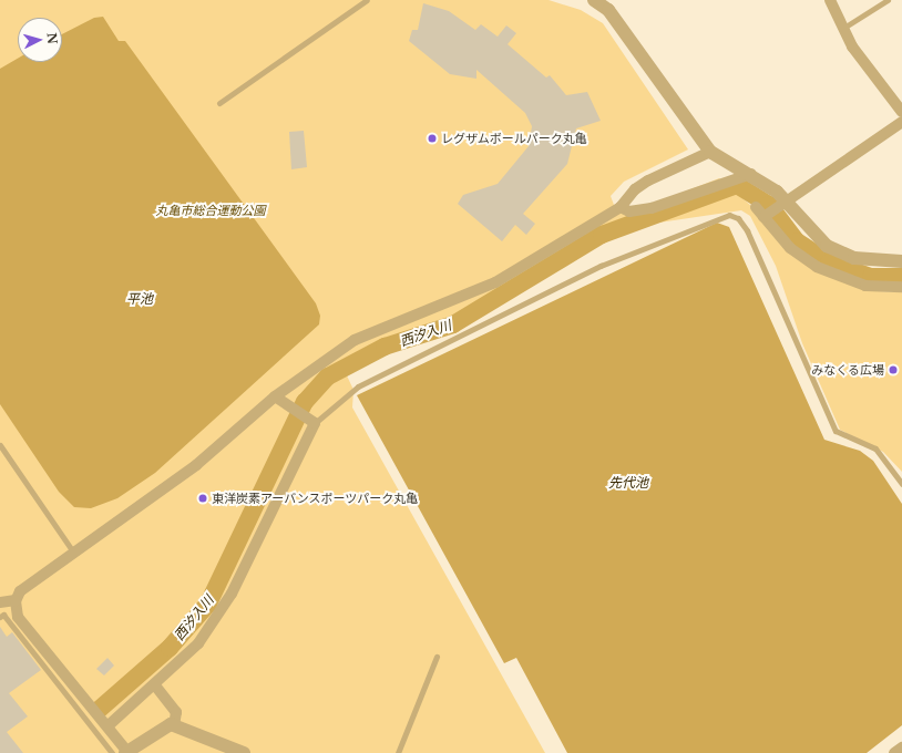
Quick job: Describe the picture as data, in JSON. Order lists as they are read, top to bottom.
{
  "water": ["平池", "西汐入川", "先代池"],
  "parks": ["丸亀市総合運動公園"],
  "places": ["レグザムボールパーク丸亀", "みなくる広場", "東洋炭素アーバンスポーツパーク丸亀"],
  "north": "right"
}
